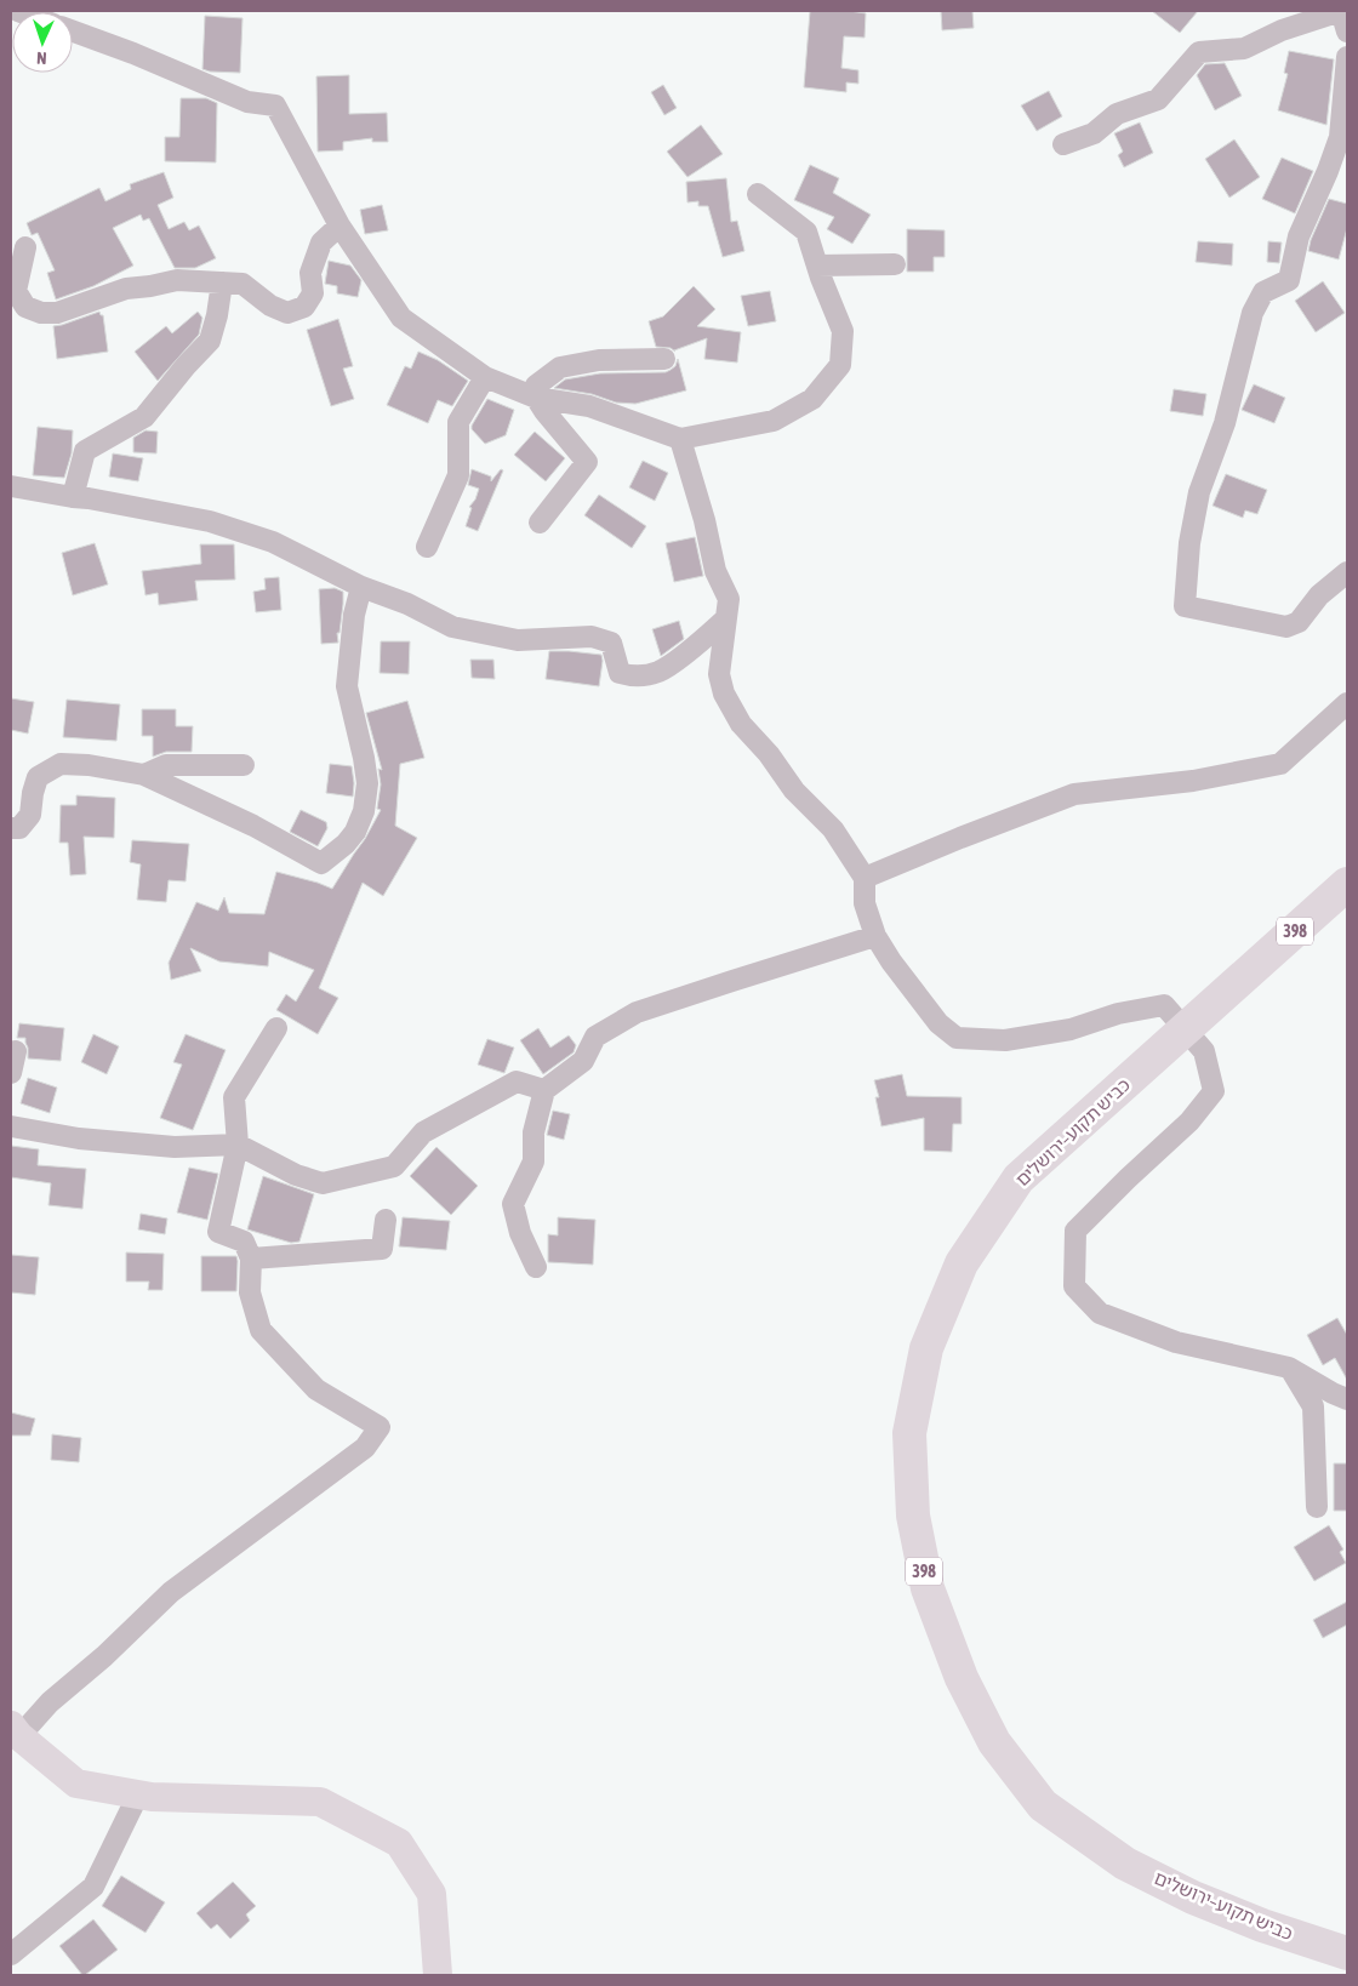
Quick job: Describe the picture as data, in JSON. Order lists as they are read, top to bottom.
{
  "streets": {
    "main road": ["398", "כביש תקוע–ירושלים"]
  },
  "north": "bottom"
}
